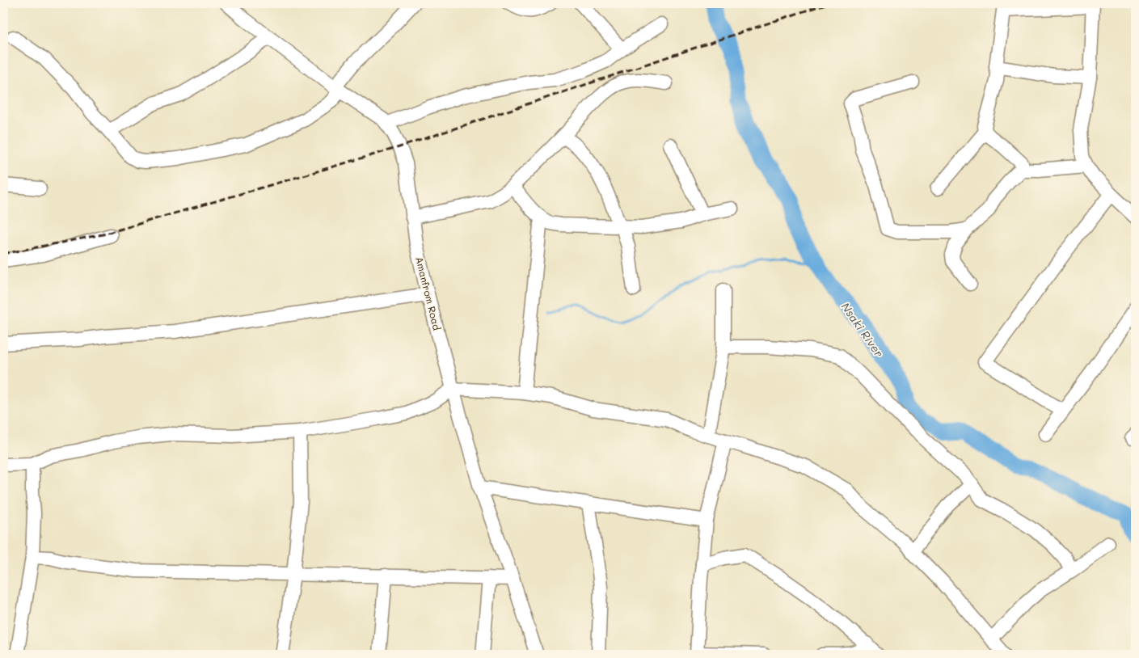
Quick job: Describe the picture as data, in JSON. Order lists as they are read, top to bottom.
{
  "streets": {
    "street": ["Amanfrom Road"]
  },
  "water": ["Nsaki River"]
}
